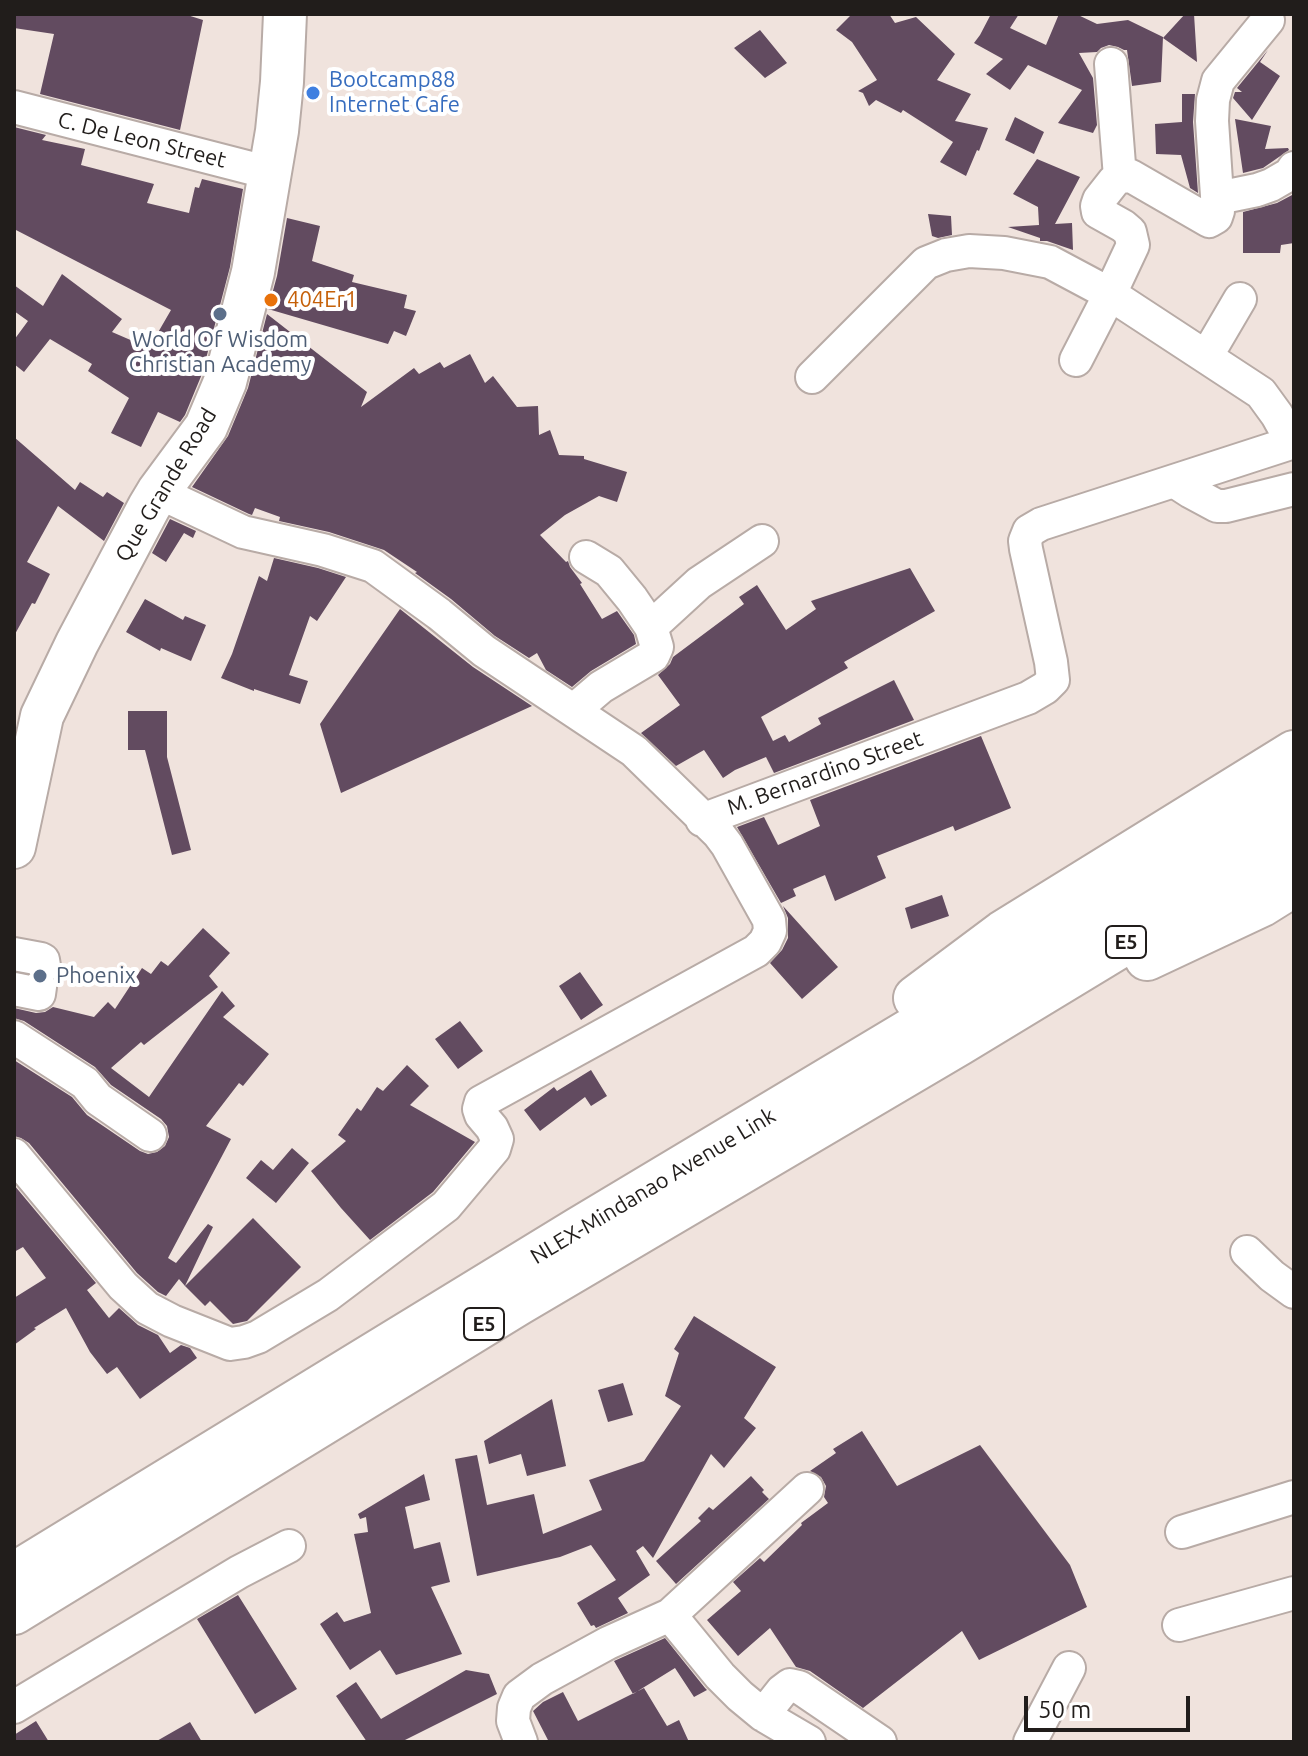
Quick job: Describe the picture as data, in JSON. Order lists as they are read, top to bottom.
{
  "streets": {
    "highway": ["E5", "NLEX-Mindanao Avenue Link"],
    "main road": ["Que Grande Road"],
    "street": ["C. De Leon Street", "M. Bernardino Street"]
  },
  "crossings": [
    ["C. De Leon Street", "Que Grande Road"],
    ["Que Grande Road", "M. Bernardino Street"]
  ],
  "places": [
    "Bootcamp88 Internet Cafe",
    "404Er1",
    "World Of Wisdom Christian Academy",
    "Phoenix"
  ],
  "scale_bar": "50 m"
}
